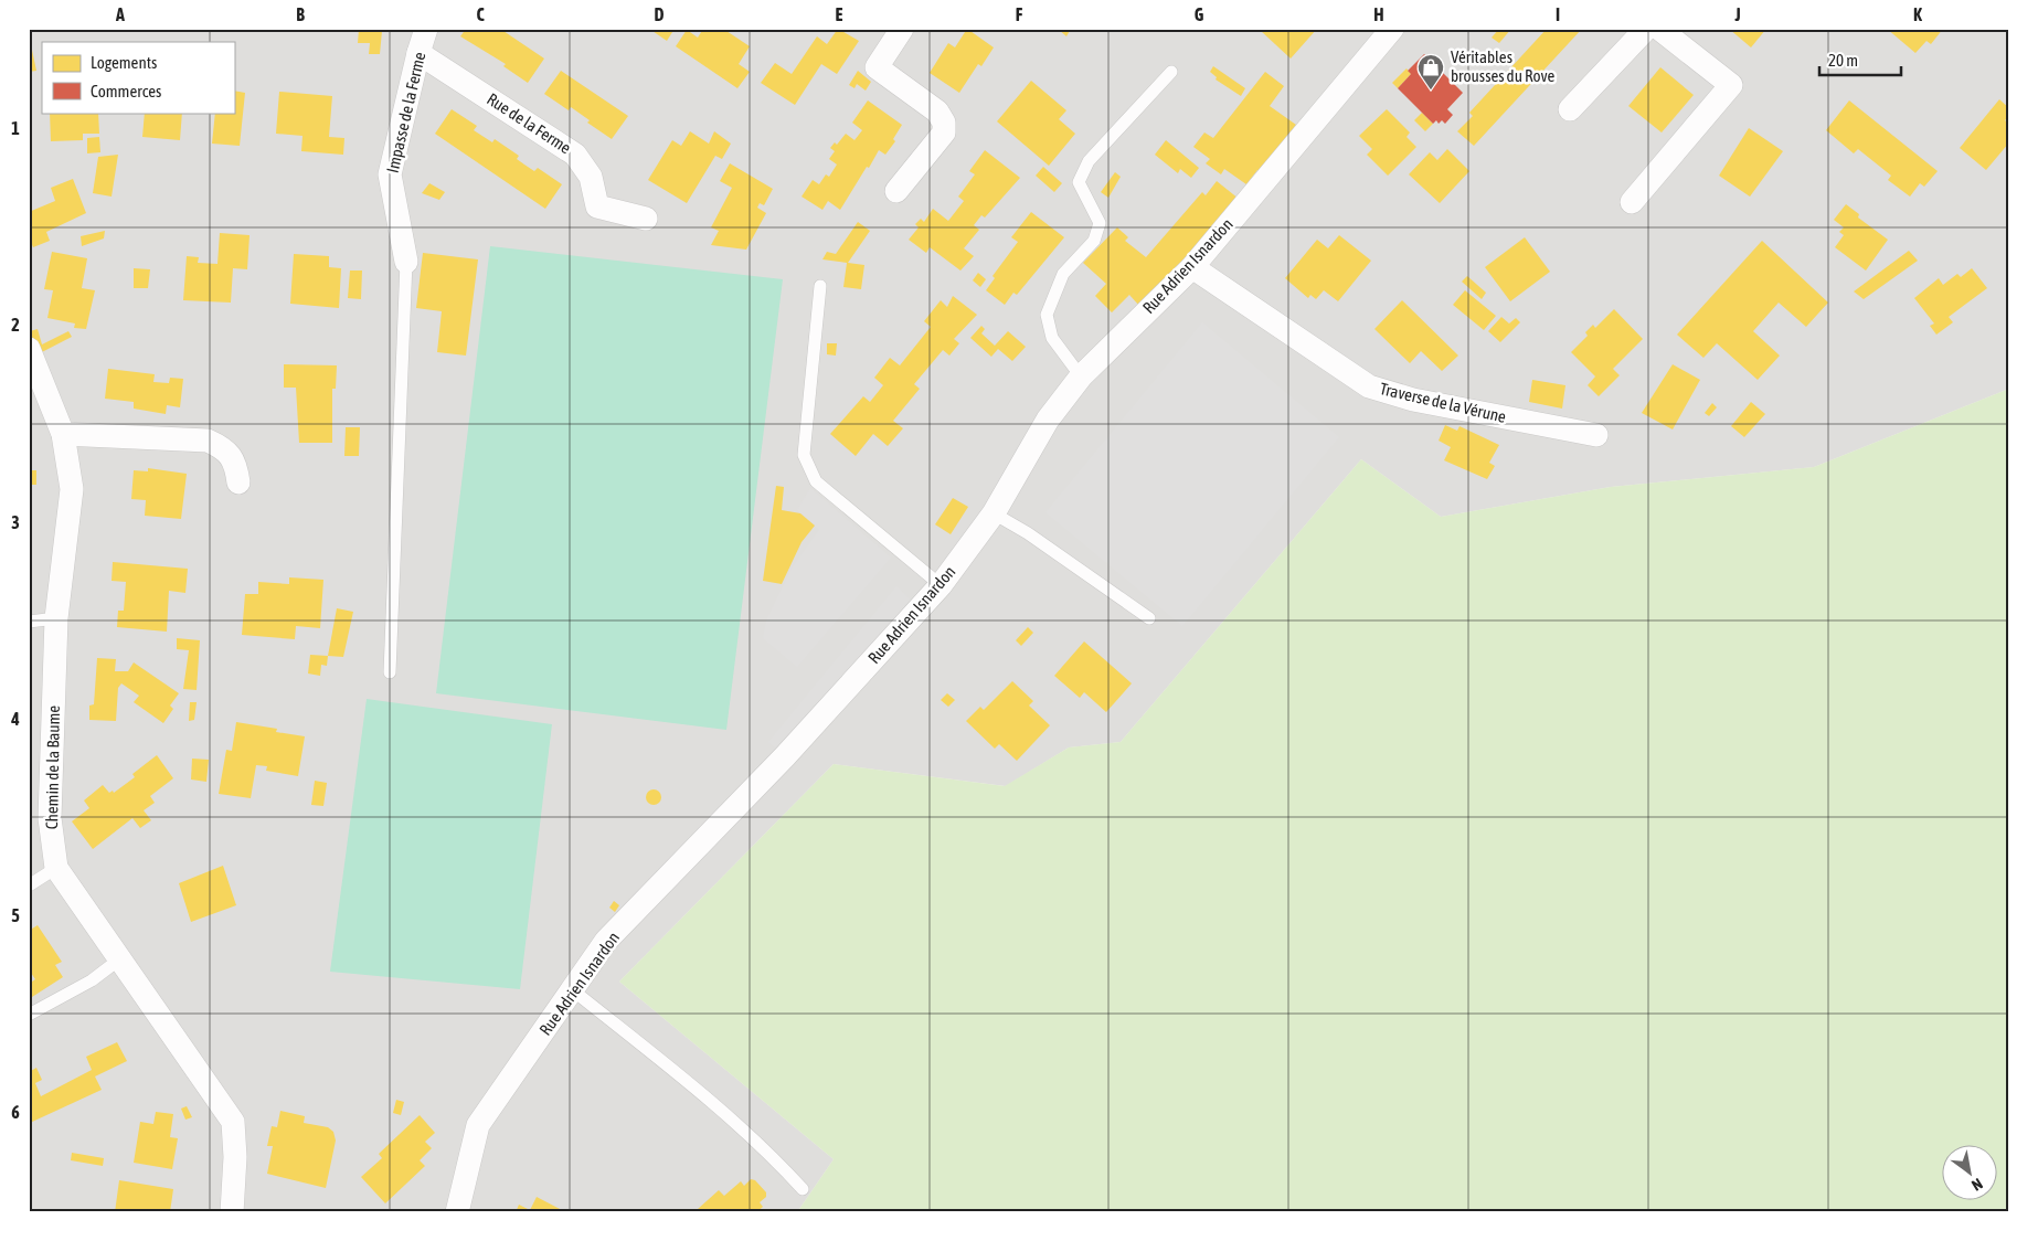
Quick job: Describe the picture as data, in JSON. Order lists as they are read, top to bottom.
{
  "streets": {
    "street": [
      "Impasse de la Ferme",
      "Rue de la Ferme",
      "Rue Adrien Isnardon",
      "Traverse de la Vérune",
      "Chemin de la Baume"
    ]
  },
  "crossings": [
    ["Impasse de la Ferme", "Rue de la Ferme"],
    ["Rue Adrien Isnardon", "Traverse de la Vérune"]
  ],
  "places": {
    "shop": ["Véritables brousses du Rove"]
  },
  "legend": ["Logements", "Commerces"],
  "scale_bar": "20 m",
  "north": "bottom right",
  "grid": {
    "columns": [
      "A",
      "B",
      "C",
      "D",
      "E",
      "F",
      "G",
      "H",
      "I",
      "J",
      "K"
    ],
    "rows": [
      "1",
      "2",
      "3",
      "4",
      "5",
      "6"
    ]
  }
}
